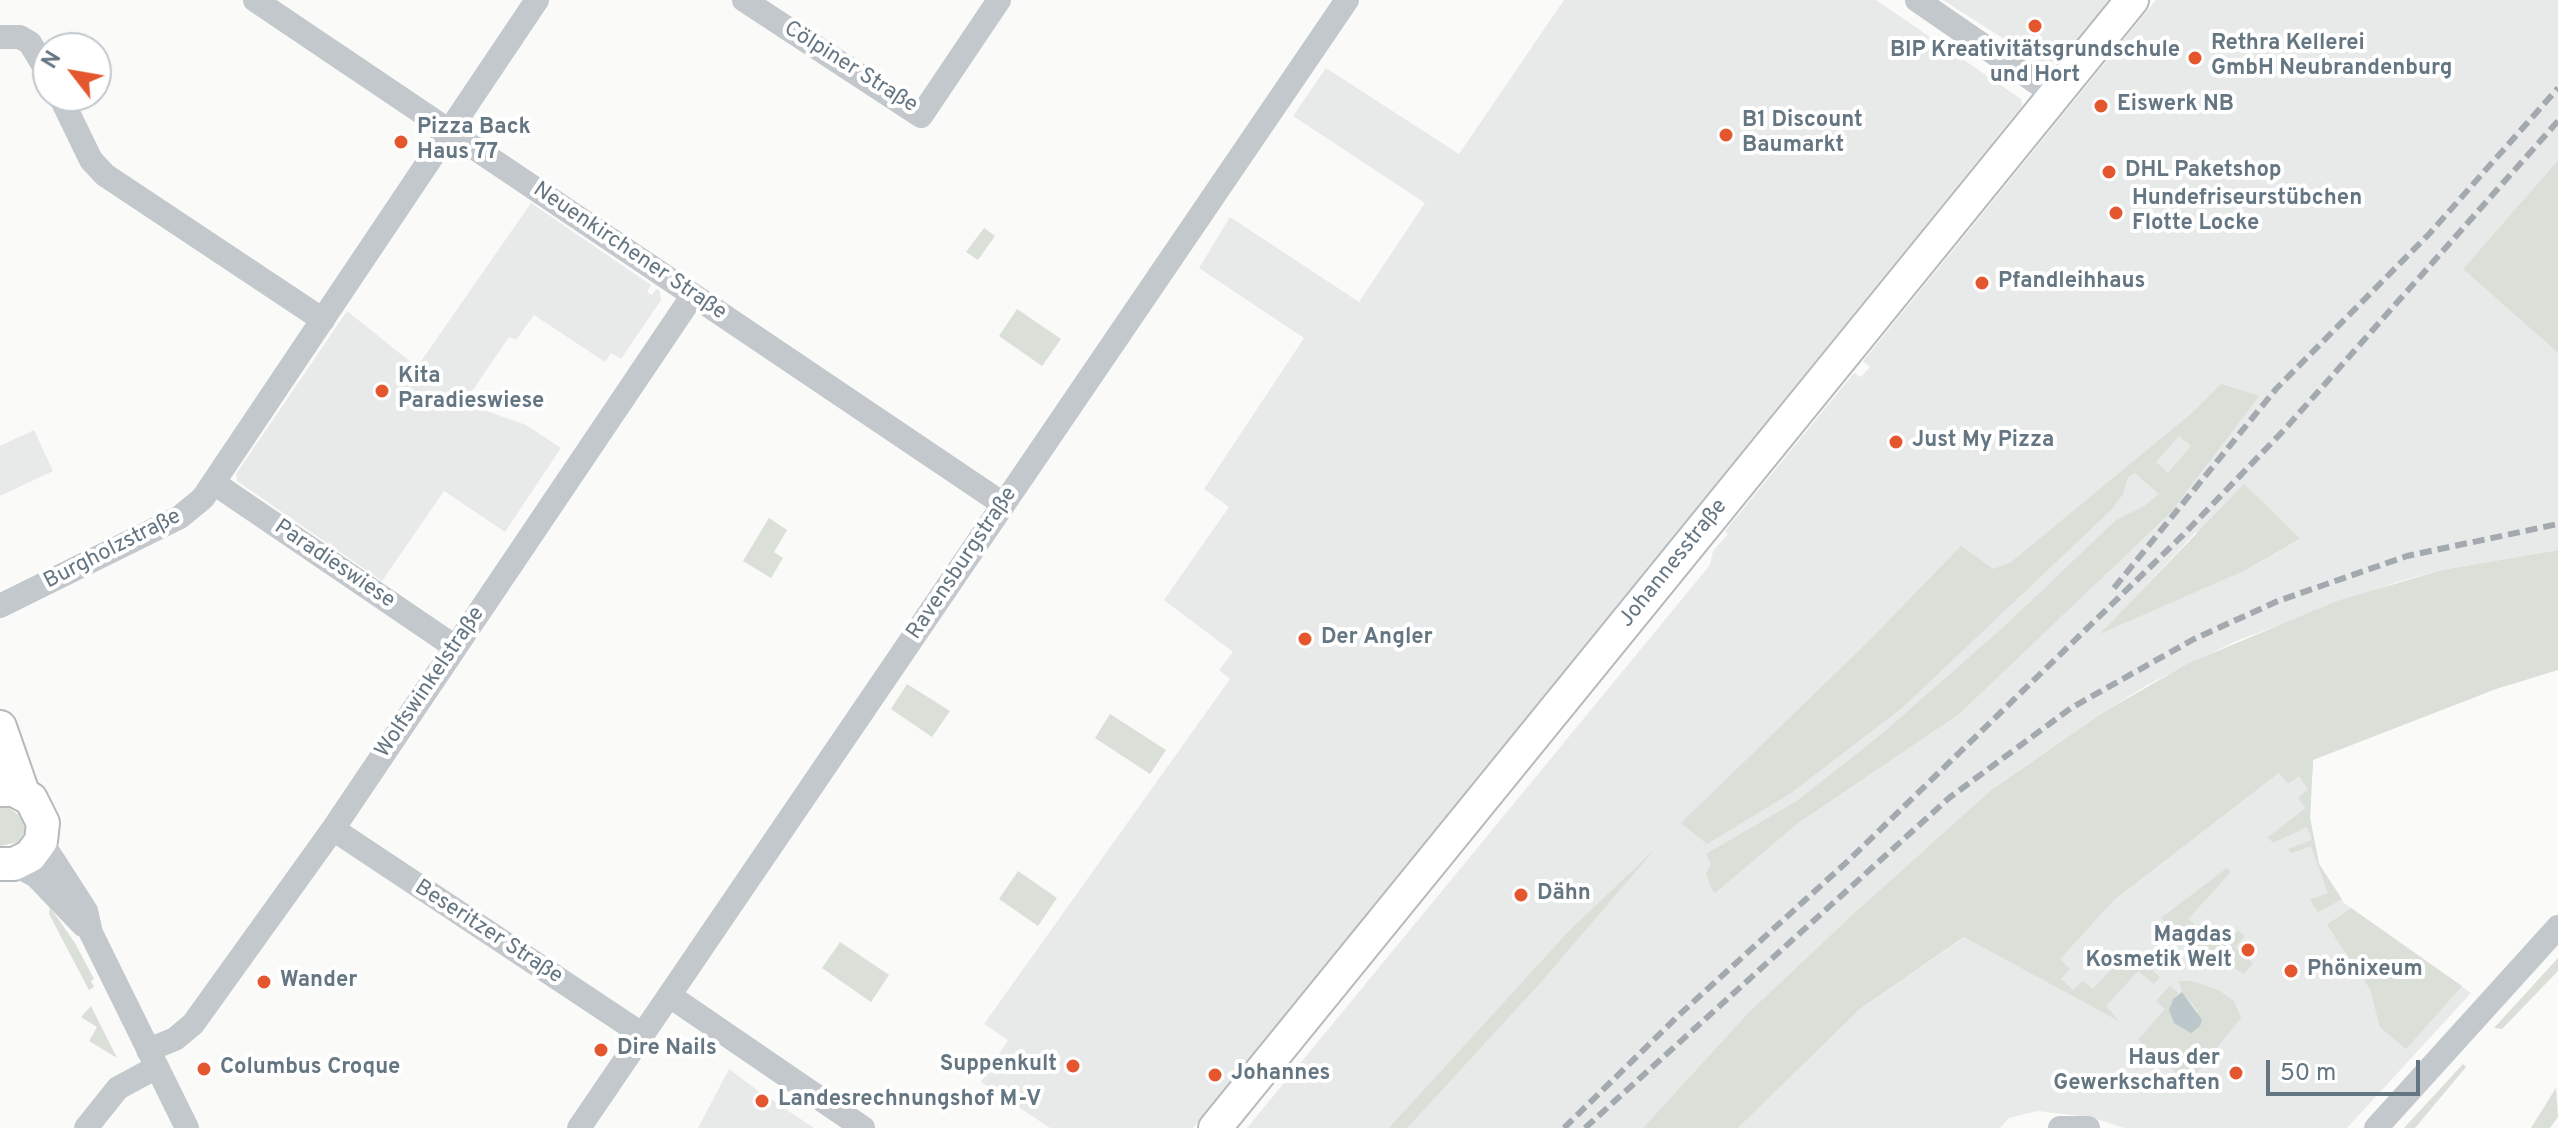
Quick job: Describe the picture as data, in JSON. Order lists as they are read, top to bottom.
{
  "streets": {
    "main road": ["Johannesstraße"],
    "street": [
      "Cölpiner Straße",
      "Neuenkirchener Straße",
      "Burgholzstraße",
      "Ravensburgstraße",
      "Paradieswiese",
      "Wolfswinkelstraße",
      "Beseritzer Straße"
    ]
  },
  "crossings": [
    ["Neuenkirchener Straße", "Burgholzstraße"],
    ["Neuenkirchener Straße", "Ravensburgstraße"],
    ["Neuenkirchener Straße", "Wolfswinkelstraße"],
    ["Burgholzstraße", "Paradieswiese"],
    ["Ravensburgstraße", "Beseritzer Straße"],
    ["Paradieswiese", "Wolfswinkelstraße"],
    ["Wolfswinkelstraße", "Beseritzer Straße"]
  ],
  "places": [
    "BIP Kreativitätsgrundschule und Hort",
    "Rethra Kellerei GmbH Neubrandenburg",
    "Eiswerk NB",
    "B1 Discount Baumarkt",
    "Pizza Back Haus 77",
    "DHL Paketshop",
    "Hundefriseurstübchen Flotte Locke",
    "Pfandleihhaus",
    "Kita Paradieswiese",
    "Just My Pizza",
    "Der Angler",
    "Dähn",
    "Magdas Kosmetik Welt",
    "Phönixeum",
    "Wander",
    "Dire Nails",
    "Suppenkult",
    "Columbus Croque",
    "Haus der Gewerkschaften",
    "Johannes",
    "Landesrechnungshof M-V"
  ],
  "scale_bar": "50 m",
  "north": "top left"
}
